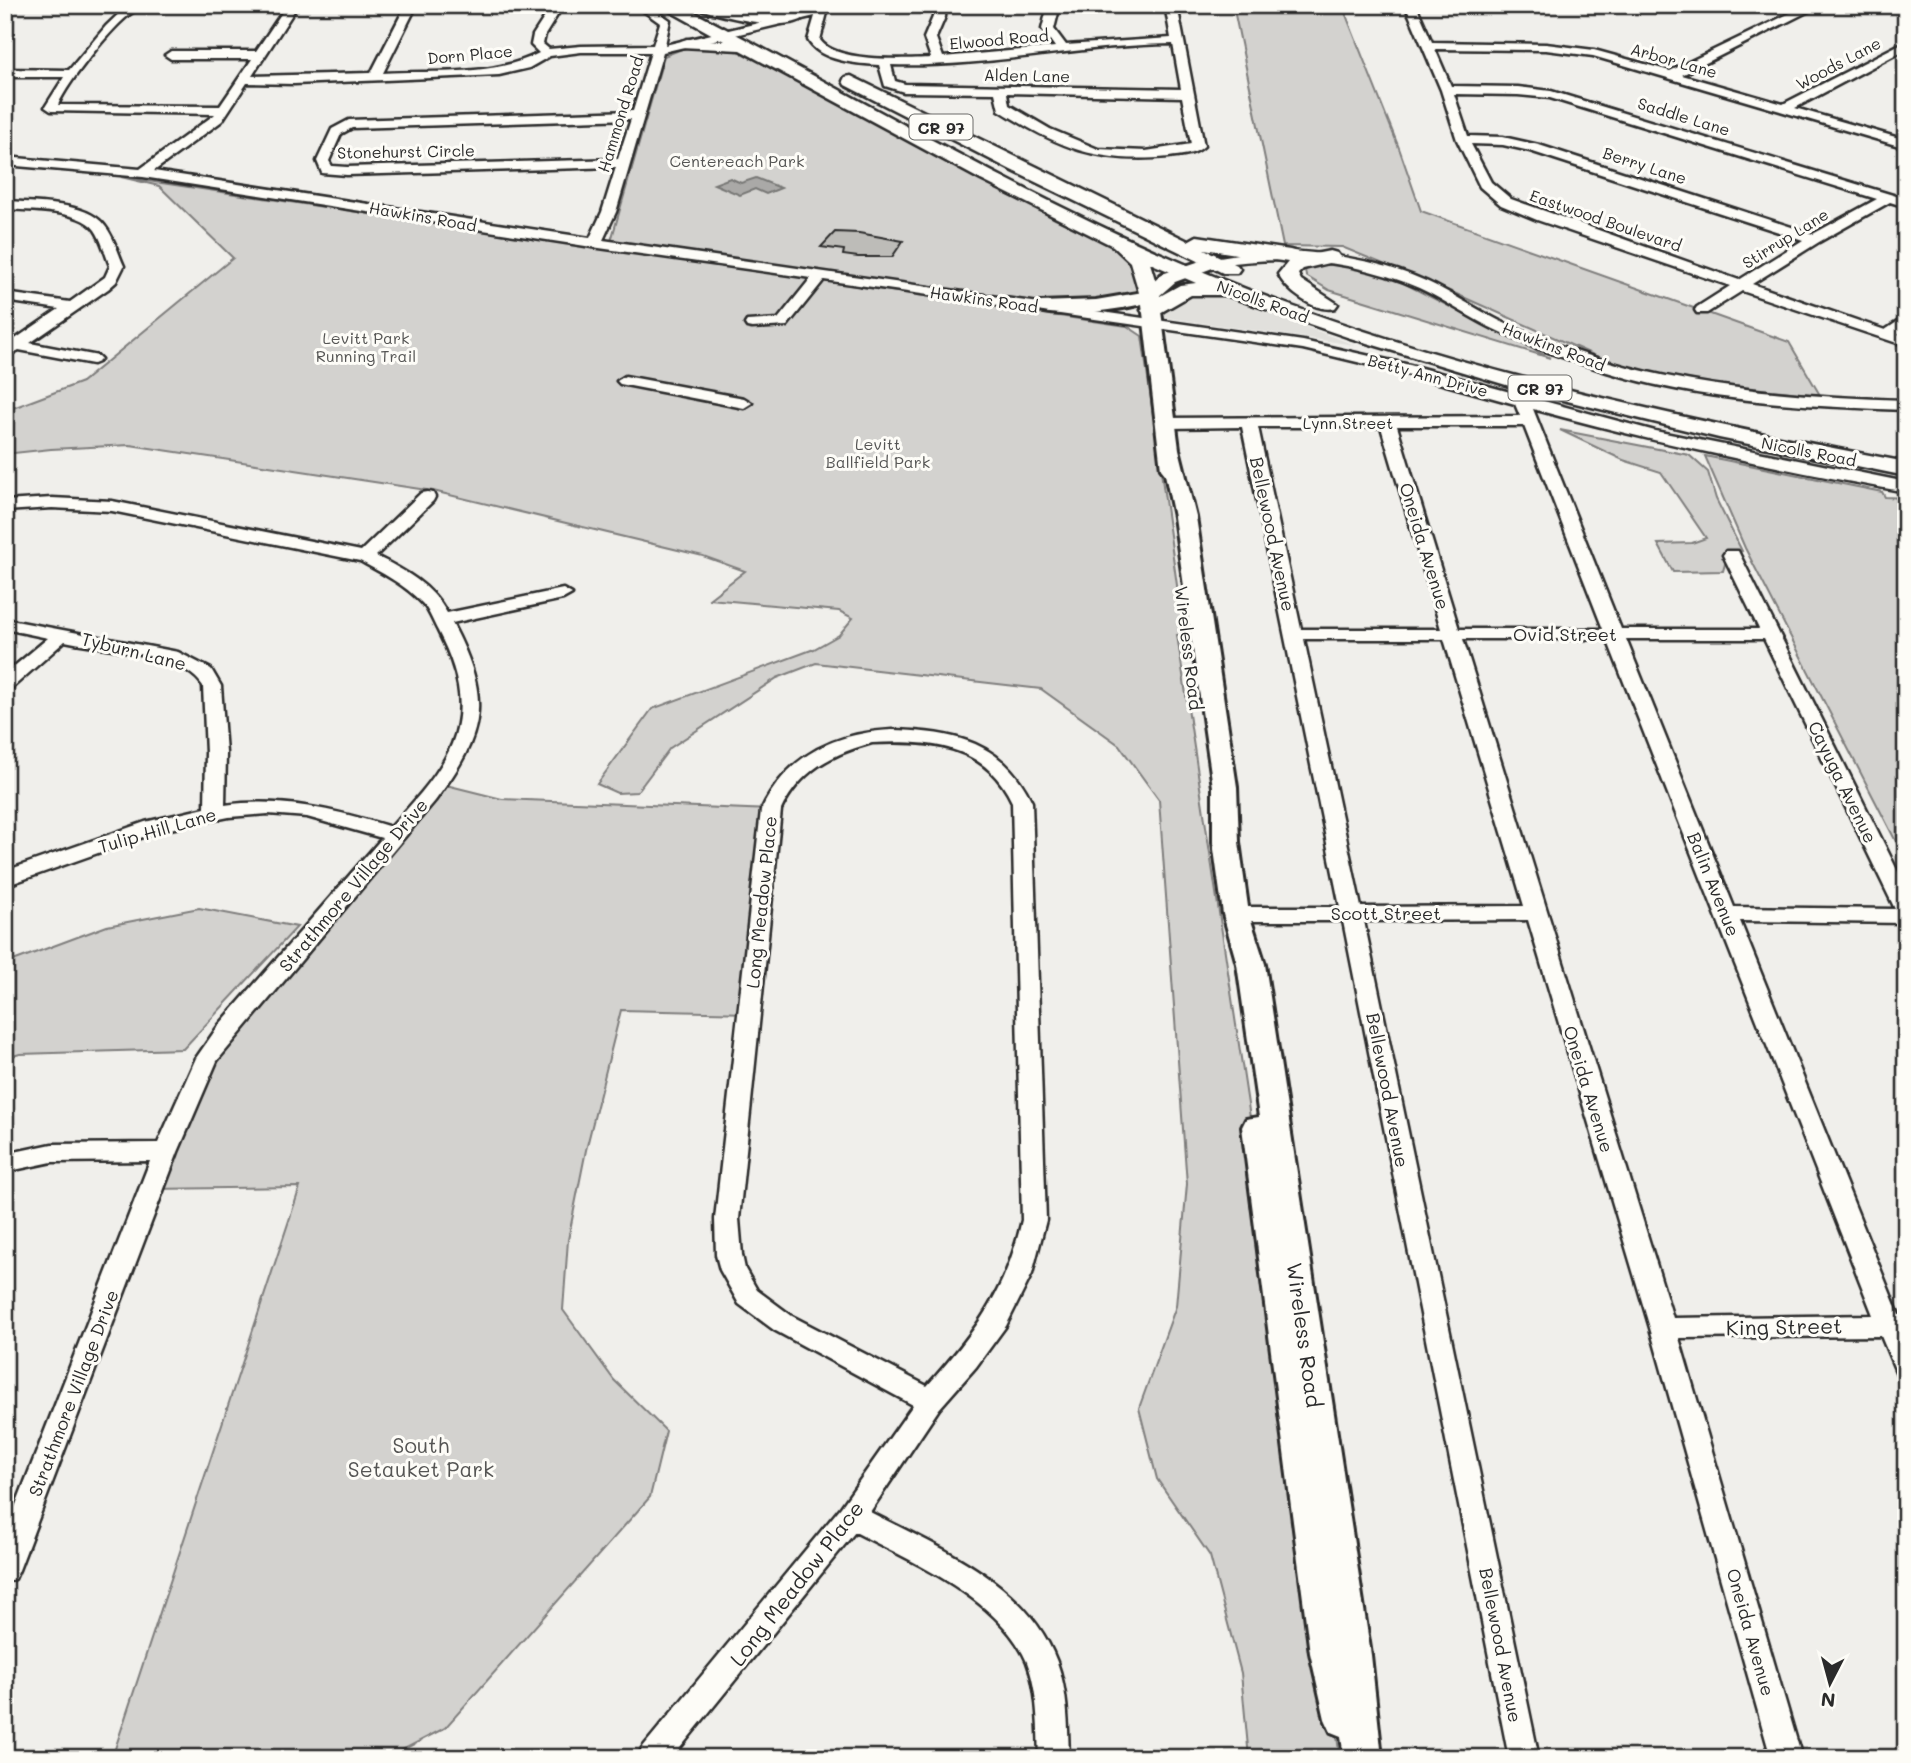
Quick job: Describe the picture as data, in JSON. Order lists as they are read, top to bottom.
{
  "streets": {
    "highway": ["CR 97", "Nicolls Road"],
    "main road": ["Hawkins Road", "Wireless Road"],
    "street": [
      "Elwood Road",
      "Dorn Place",
      "Arbor Lane",
      "Woods Lane",
      "Alden Lane",
      "Hammond Road",
      "Saddle Lane",
      "Stonehurst Circle",
      "Berry Lane",
      "Eastwood Boulevard",
      "Stirrup Lane",
      "Betty Ann Drive",
      "Lynn Street",
      "Bellewood Avenue",
      "Oneida Avenue",
      "Ovid Street",
      "Tyburn Lane",
      "Cayuga Avenue",
      "Tulip Hill Lane",
      "Balin Avenue",
      "Strathmore Village Drive",
      "Long Meadow Place",
      "Scott Street",
      "King Street"
    ]
  },
  "crossings": [
    ["Elwood Road", "Dorn Place"],
    ["Elwood Road", "Alden Lane"],
    ["Dorn Place", "Hammond Road"],
    ["Dorn Place", "Nicolls Road"],
    ["Arbor Lane", "Woods Lane"],
    ["Arbor Lane", "Eastwood Boulevard"],
    ["Hammond Road", "Stonehurst Circle"],
    ["Hammond Road", "Hawkins Road"],
    ["Saddle Lane", "Eastwood Boulevard"],
    ["Saddle Lane", "Stirrup Lane"],
    ["Berry Lane", "Eastwood Boulevard"],
    ["Berry Lane", "Stirrup Lane"],
    ["Hawkins Road", "Nicolls Road"],
    ["Hawkins Road", "Betty Ann Drive"],
    ["Hawkins Road", "Wireless Road"],
    ["Eastwood Boulevard", "Stirrup Lane"],
    ["Betty Ann Drive", "Lynn Street"],
    ["Betty Ann Drive", "Wireless Road"],
    ["Betty Ann Drive", "Balin Avenue"],
    ["Lynn Street", "Bellewood Avenue"],
    ["Lynn Street", "Oneida Avenue"],
    ["Lynn Street", "Wireless Road"],
    ["Lynn Street", "Balin Avenue"],
    ["Bellewood Avenue", "Ovid Street"],
    ["Bellewood Avenue", "Scott Street"],
    ["Oneida Avenue", "Ovid Street"],
    ["Oneida Avenue", "Scott Street"],
    ["Oneida Avenue", "King Street"],
    ["Ovid Street", "Cayuga Avenue"],
    ["Ovid Street", "Balin Avenue"],
    ["Wireless Road", "Scott Street"],
    ["Tyburn Lane", "Tulip Hill Lane"],
    ["Tulip Hill Lane", "Strathmore Village Drive"],
    ["Balin Avenue", "King Street"]
  ],
  "parks": [
    "Centereach Park",
    "Levitt Park Running Trail",
    "Levitt Ballfield Park",
    "South Setauket Park"
  ],
  "north": "bottom"
}
